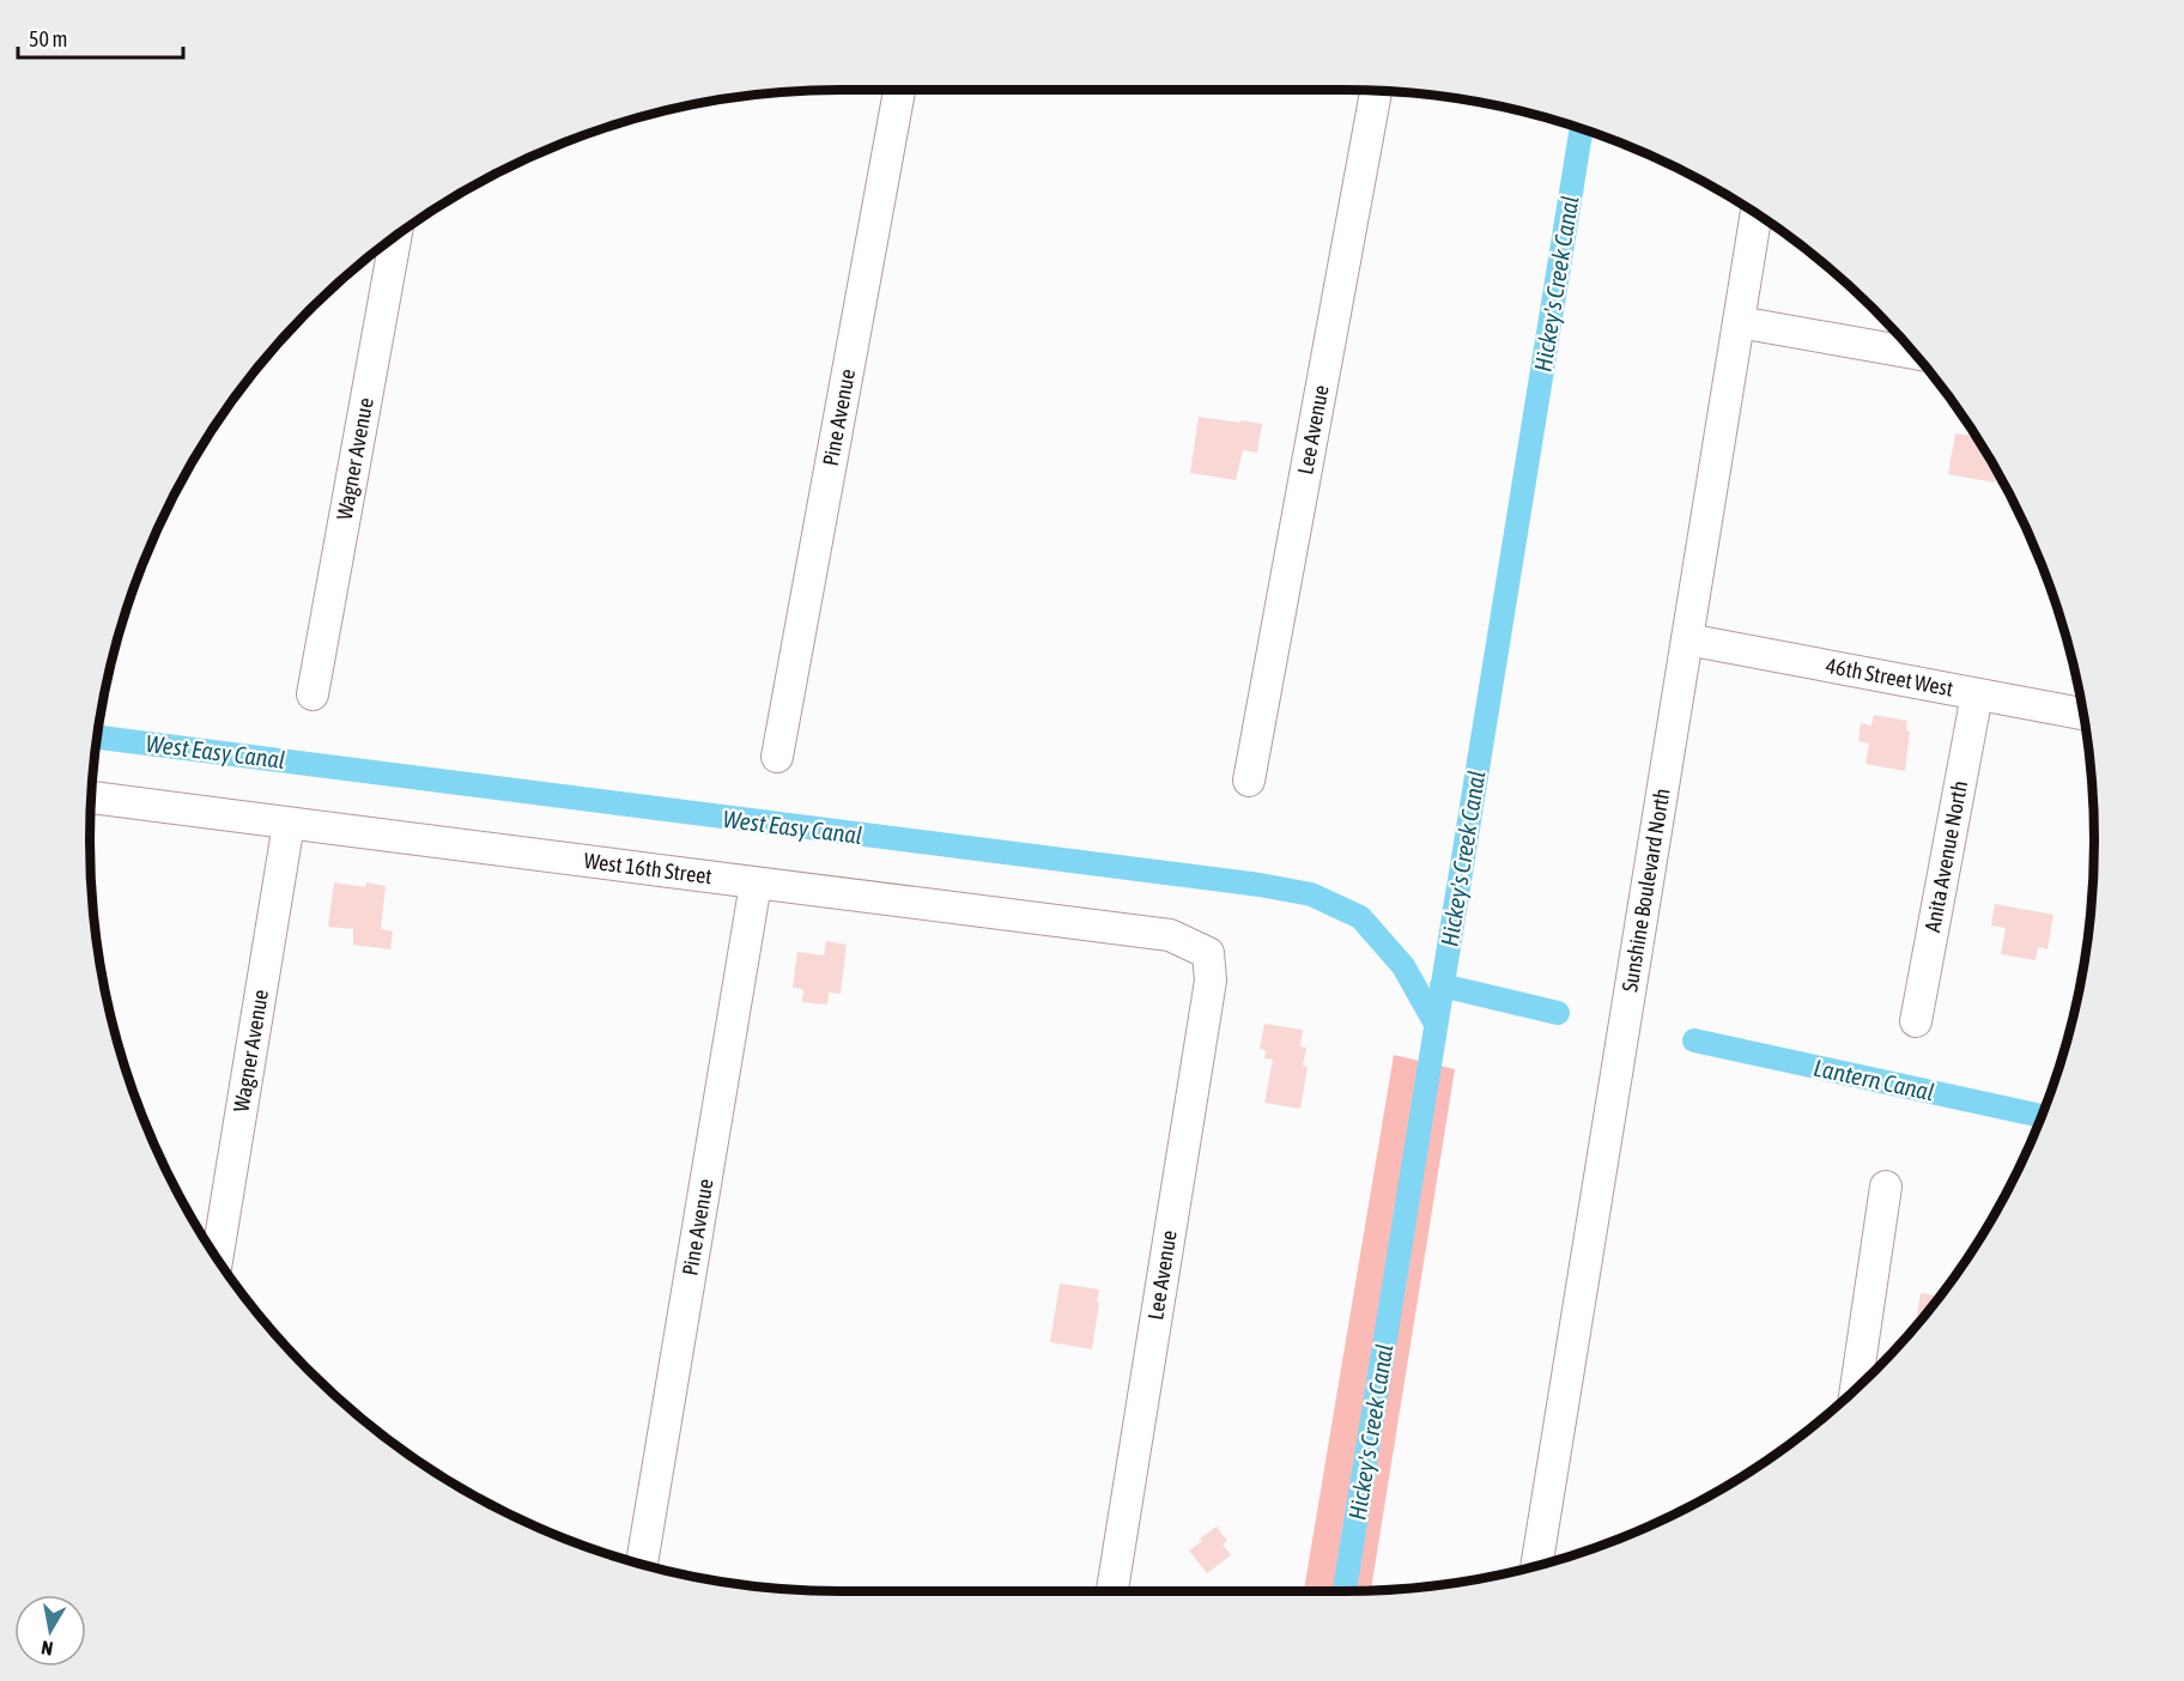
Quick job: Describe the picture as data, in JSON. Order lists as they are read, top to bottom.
{
  "streets": {
    "street": [
      "Pine Avenue",
      "Lee Avenue",
      "Wagner Avenue",
      "46th Street West",
      "Anita Avenue North",
      "West 16th Street",
      "Sunshine Boulevard North"
    ]
  },
  "crossings": [
    ["Pine Avenue", "West 16th Street"],
    ["Lee Avenue", "West 16th Street"],
    ["Wagner Avenue", "West 16th Street"],
    ["46th Street West", "Anita Avenue North"],
    ["46th Street West", "Sunshine Boulevard North"]
  ],
  "water": ["Hickey's Creek Canal", "West Easy Canal", "Lantern Canal"],
  "scale_bar": "50 m",
  "north": "bottom"
}
